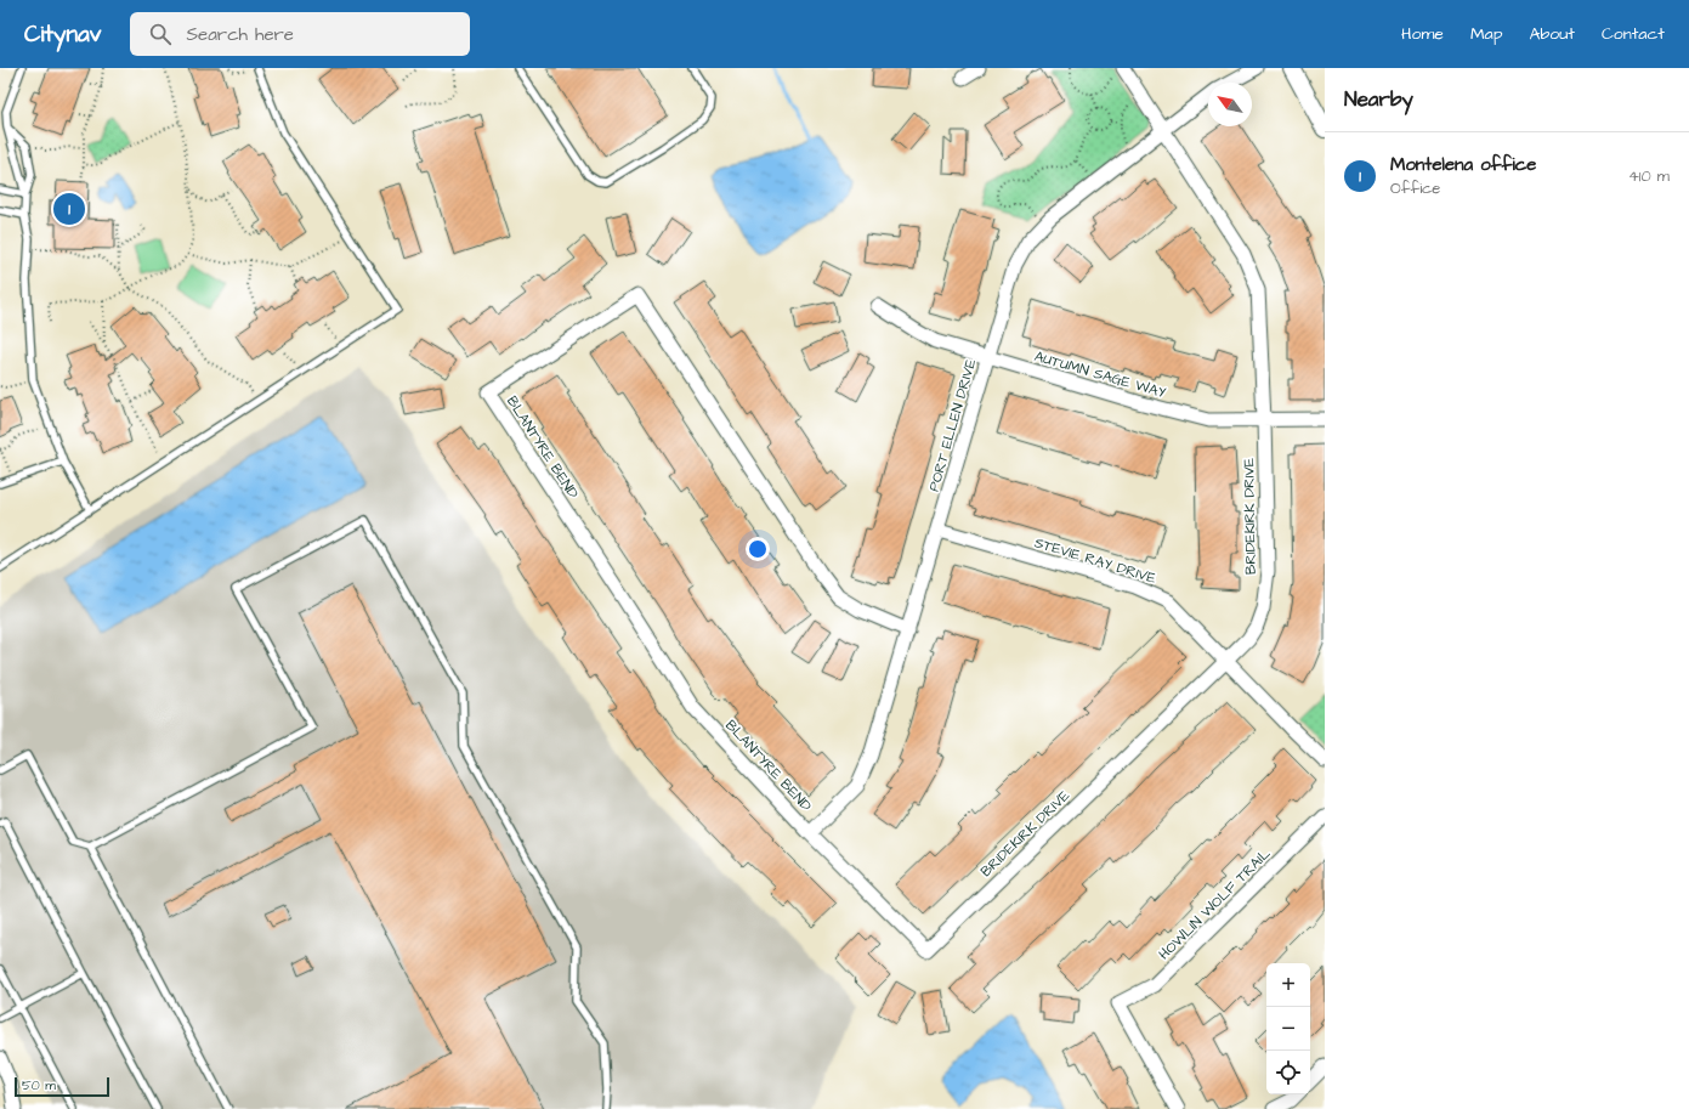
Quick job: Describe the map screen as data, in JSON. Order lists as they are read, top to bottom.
{
  "streets": {
    "street": [
      "AUTUMN SAGE WAY",
      "PORT ELLEN DRIVE",
      "BLANTYRE BEND",
      "BRIDEKIRK DRIVE",
      "STEVIE RAY DRIVE",
      "HOWLIN WOLF TRAIL"
    ]
  },
  "crossings": [
    ["AUTUMN SAGE WAY", "PORT ELLEN DRIVE"],
    ["AUTUMN SAGE WAY", "BRIDEKIRK DRIVE"],
    ["PORT ELLEN DRIVE", "BLANTYRE BEND"],
    ["PORT ELLEN DRIVE", "BRIDEKIRK DRIVE"],
    ["PORT ELLEN DRIVE", "STEVIE RAY DRIVE"],
    ["BLANTYRE BEND", "BRIDEKIRK DRIVE"],
    ["BRIDEKIRK DRIVE", "STEVIE RAY DRIVE"]
  ],
  "scale_bar": "50 m",
  "north": "top left",
  "page": {
    "header": "Citynav",
    "search": "Search here",
    "nav": [
      "Home",
      "Map",
      "About",
      "Contact"
    ],
    "heading": "Nearby",
    "list": [
      {
        "mark": "1",
        "name": "Montelena office",
        "note": "Office",
        "value": "410 m"
      }
    ],
    "pins": "1",
    "map_buttons": ["+", "−"],
    "scale": "50 m"
  }
}
